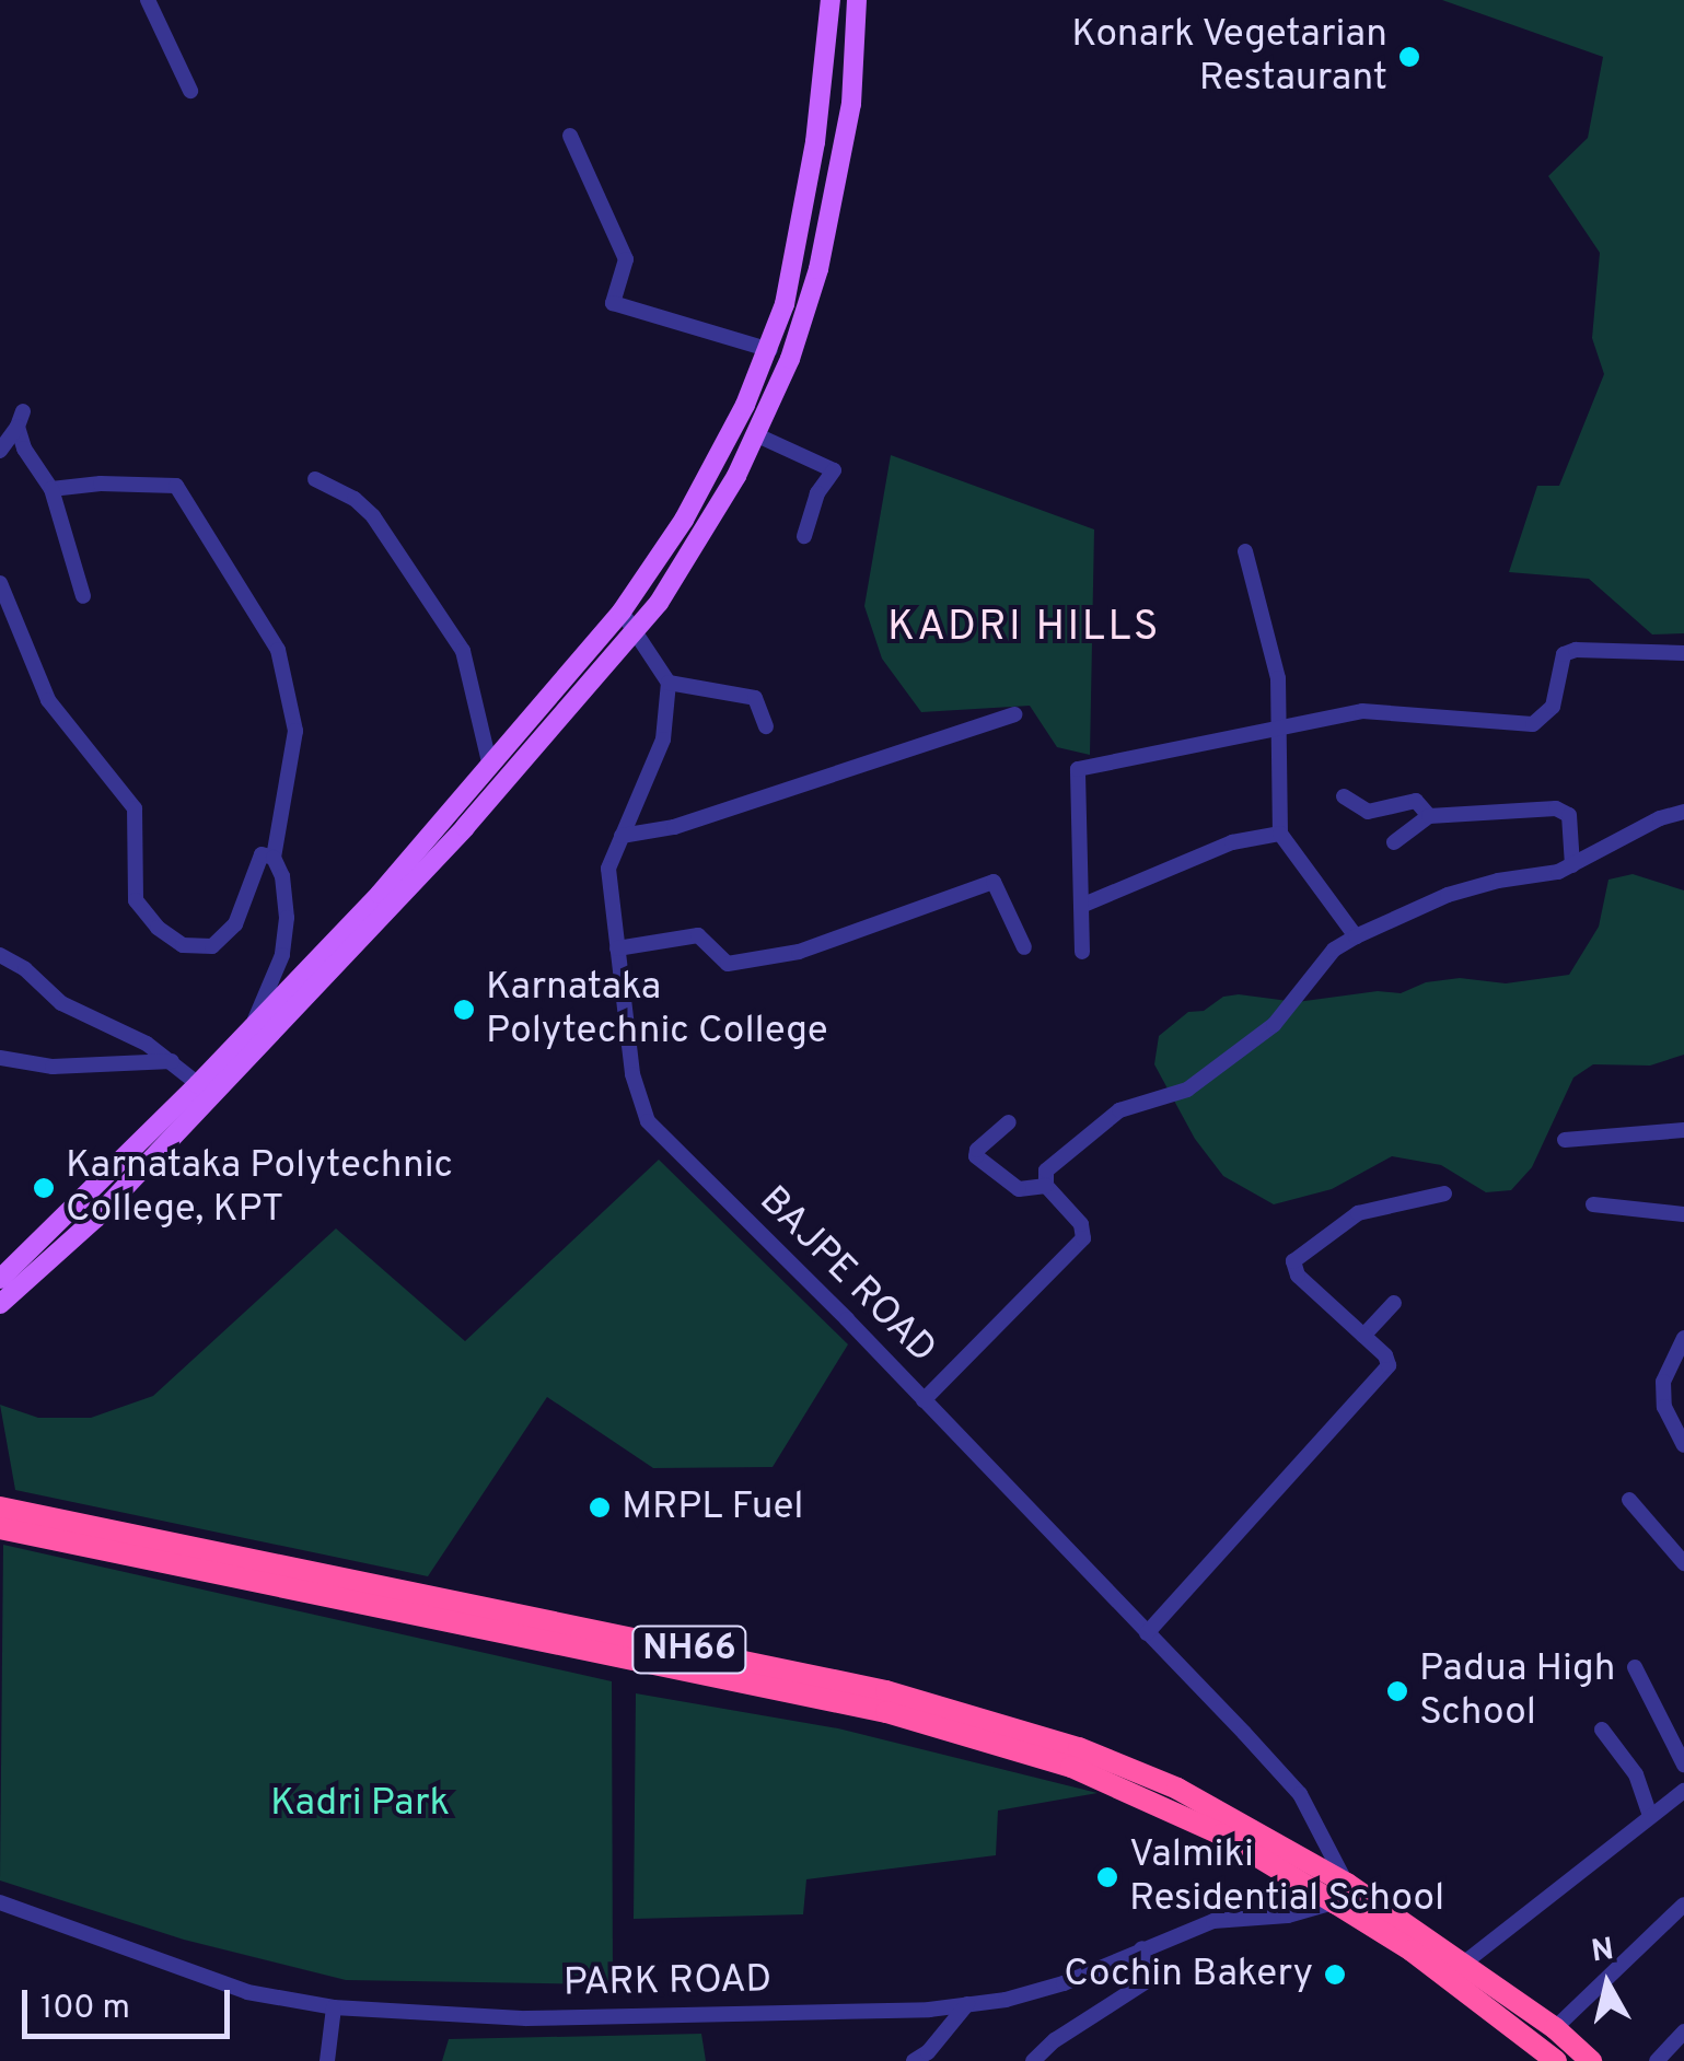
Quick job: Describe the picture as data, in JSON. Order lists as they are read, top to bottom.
{
  "streets": {
    "highway": ["NH66"],
    "street": ["BAJPE ROAD", "PARK ROAD"]
  },
  "crossings": [
    ["BAJPE ROAD", "NH66"],
    ["BAJPE ROAD", "PARK ROAD"],
    ["NH66", "PARK ROAD"]
  ],
  "districts": ["KADRI HILLS"],
  "parks": ["Kadri Park"],
  "places": [
    "Konark Vegetarian Restaurant",
    "Karnataka Polytechnic College",
    "Karnataka Polytechnic College, KPT",
    "MRPL Fuel",
    "Padua High School",
    "Valmiki Residential School",
    "Cochin Bakery"
  ],
  "scale_bar": "100 m",
  "north": "top"
}
